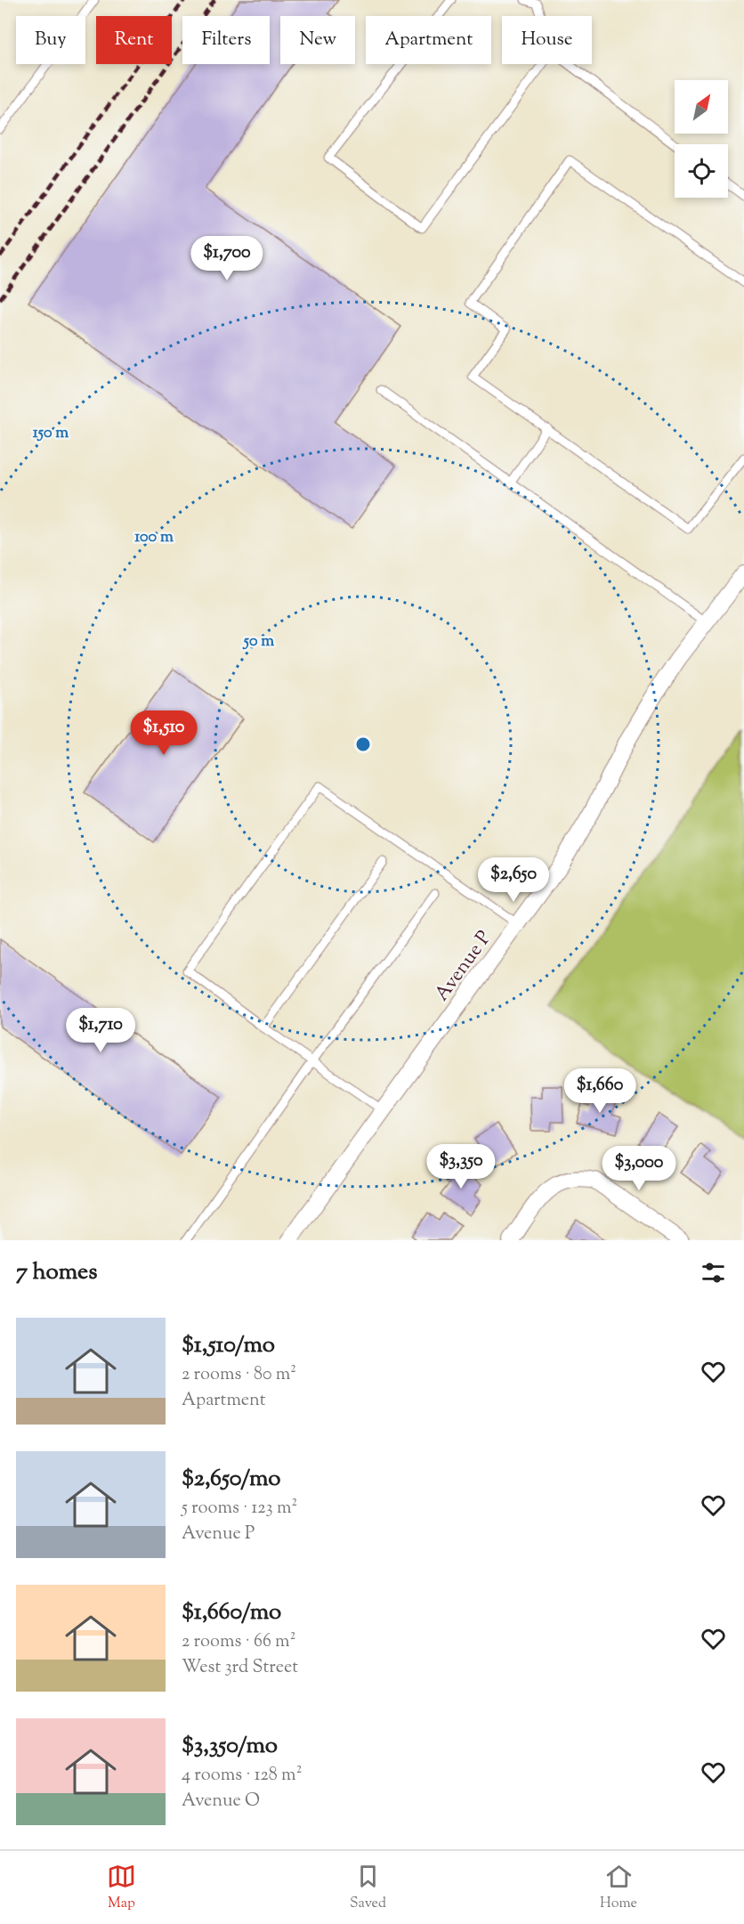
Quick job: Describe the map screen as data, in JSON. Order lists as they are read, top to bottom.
{
  "streets": {
    "street": ["Avenue P"]
  },
  "north": "top right",
  "page": {
    "chip": [
      "Buy",
      "Rent",
      "Filters",
      "New",
      "Apartment",
      "House"
    ],
    "price": [
      "$1,700",
      "$1,510",
      "$2,650",
      "$1,710",
      "$1,660",
      "$3,350",
      "$3,000"
    ],
    "heading": "7 homes",
    "list": [
      {
        "name": "$1,510/mo",
        "note": "2 rooms · 80 m² · Apartment"
      },
      {
        "name": "$2,650/mo",
        "note": "5 rooms · 123 m² · Avenue P"
      },
      {
        "name": "$1,660/mo",
        "note": "2 rooms · 66 m² · West 3rd Street"
      },
      {
        "name": "$3,350/mo",
        "note": "4 rooms · 128 m² · Avenue O"
      }
    ],
    "tabs": ["Map", "Saved", "Home"]
  },
  "rings": ["150 m", "100 m", "50 m"]
}
